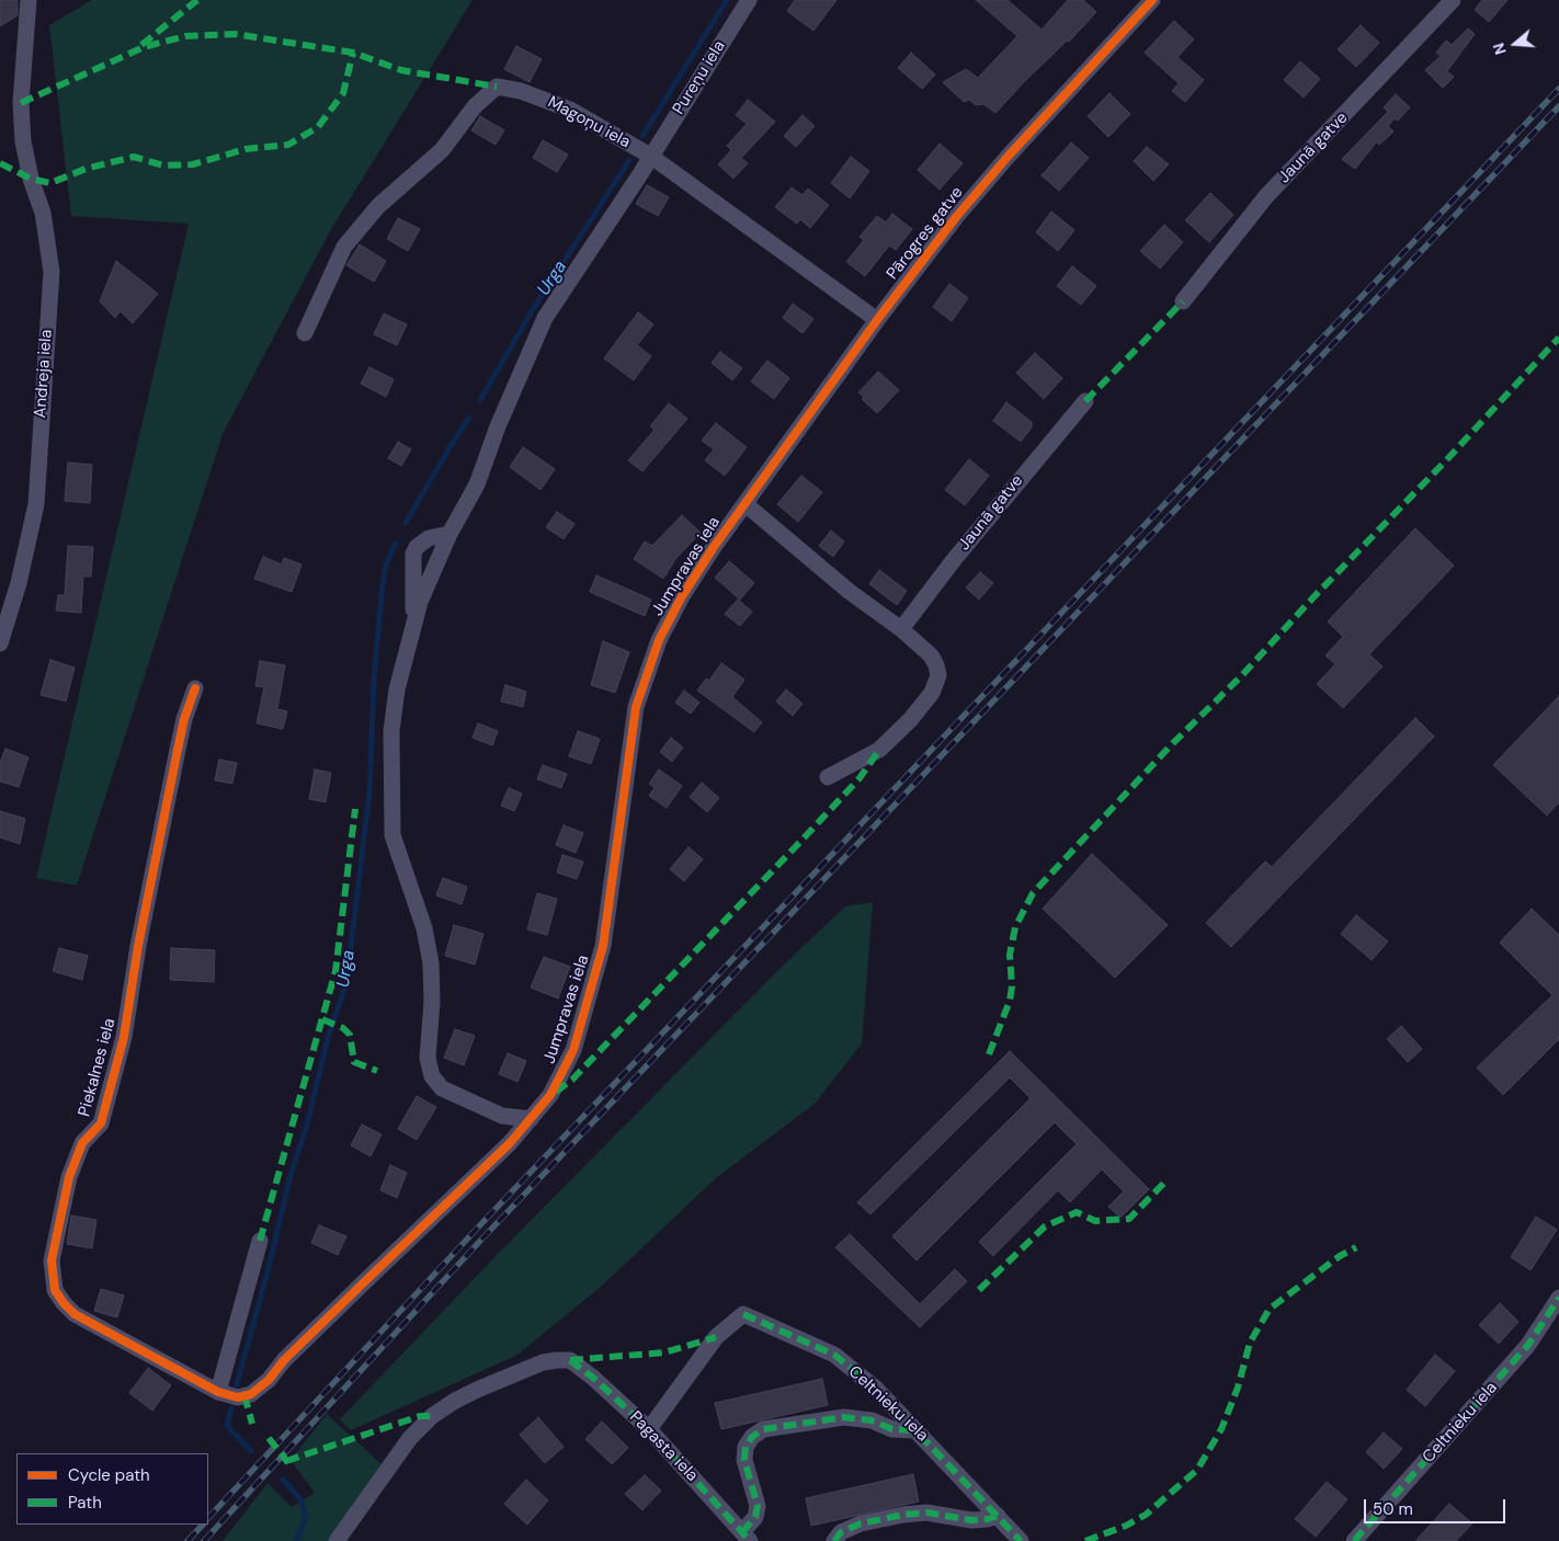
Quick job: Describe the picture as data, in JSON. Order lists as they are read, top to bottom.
{
  "streets": {
    "street": [
      "Pureņu iela",
      "Magoņu iela",
      "Jaunā gatve",
      "Pārogres gatve",
      "Andreja iela",
      "Jumpravas iela",
      "Piekalnes iela",
      "Celtnieku iela",
      "Pagasta iela"
    ]
  },
  "crossings": [
    ["Pureņu iela", "Magoņu iela"],
    ["Magoņu iela", "Pārogres gatve"],
    ["Pārogres gatve", "Jumpravas iela"],
    ["Jumpravas iela", "Piekalnes iela"],
    ["Celtnieku iela", "Pagasta iela"]
  ],
  "water": ["Urga"],
  "legend": ["Cycle path", "Path"],
  "scale_bar": "50 m",
  "north": "left"
}
